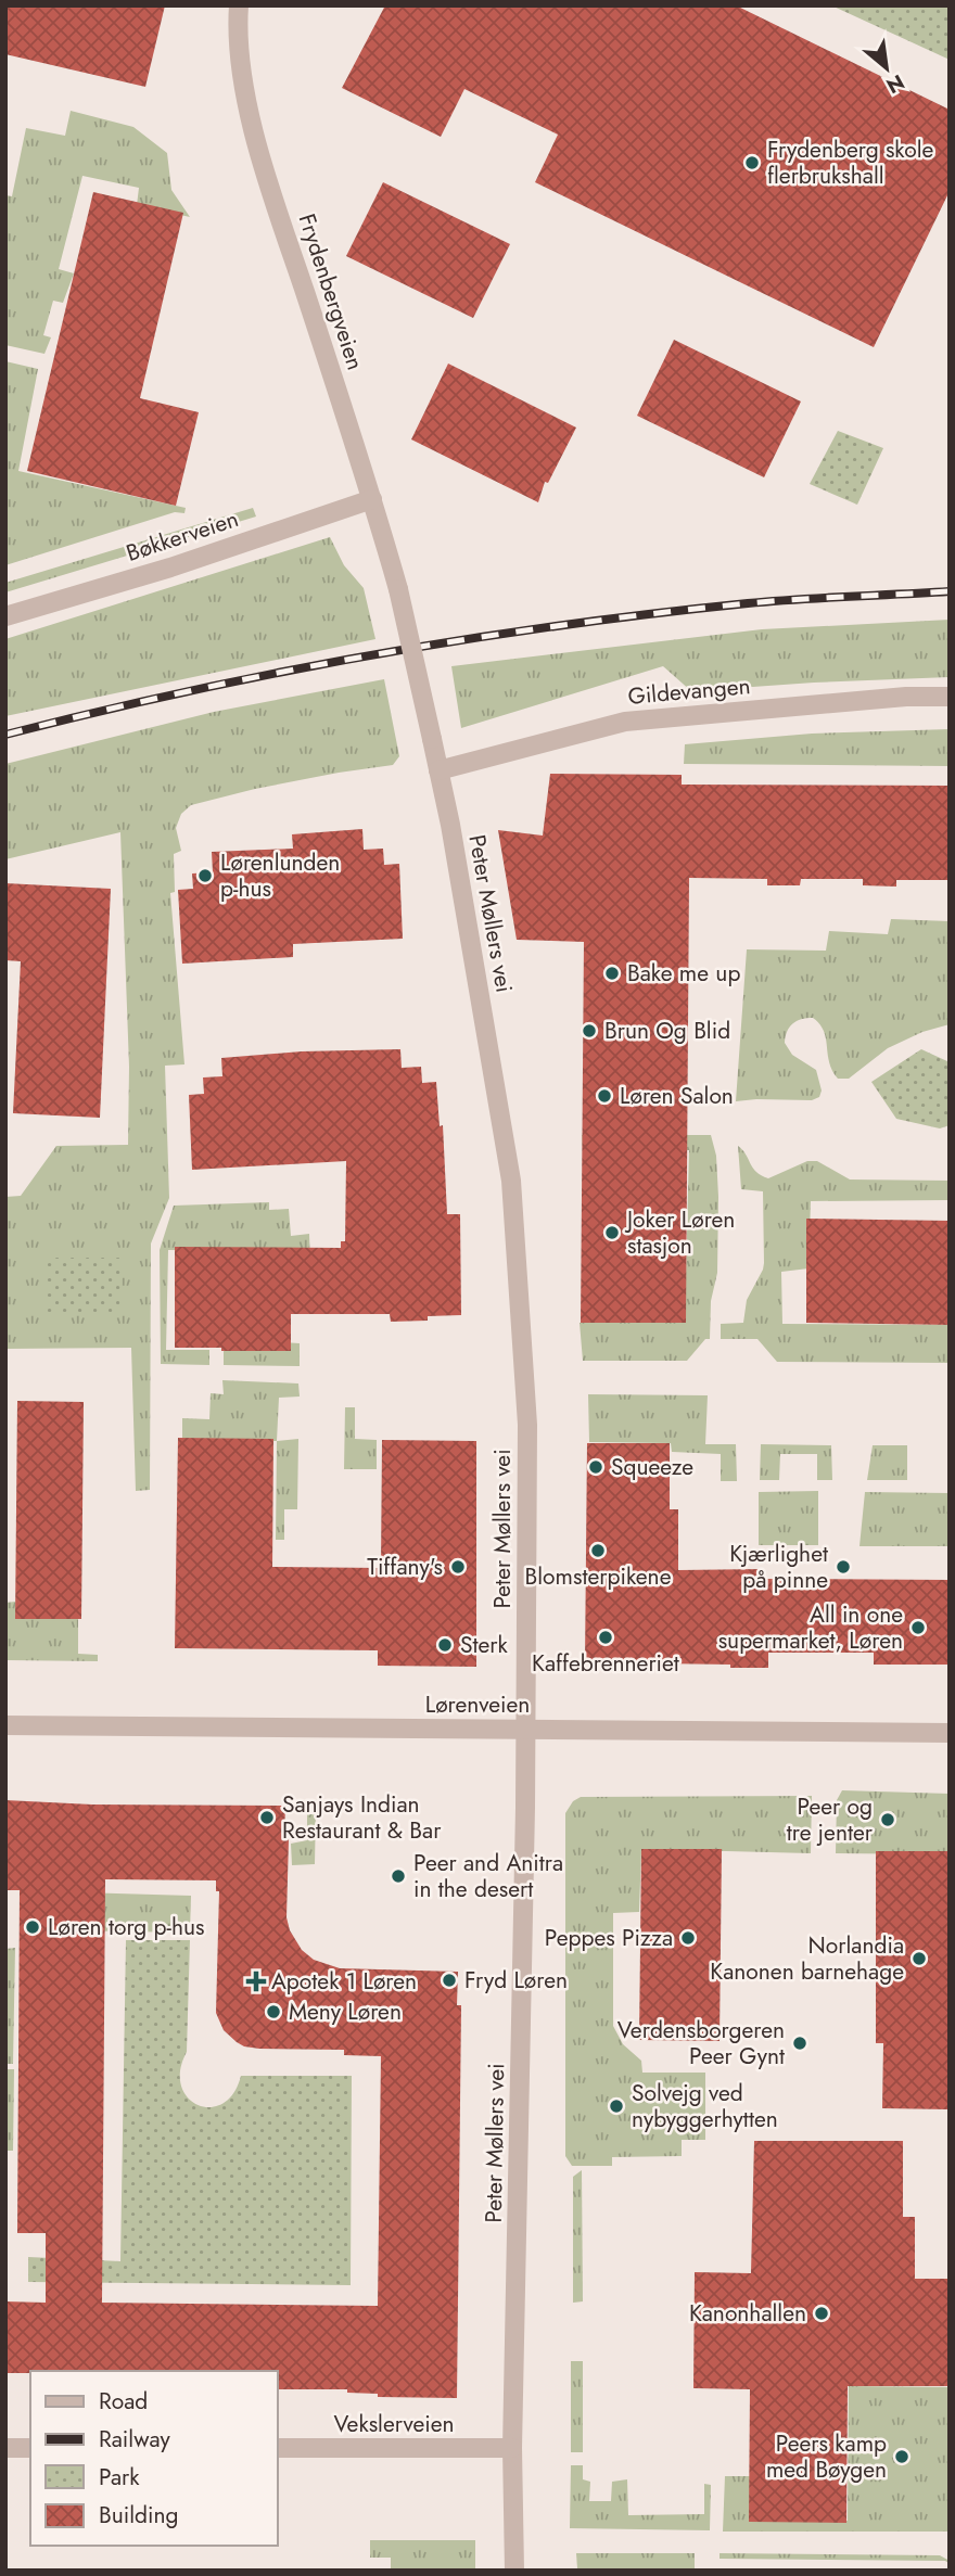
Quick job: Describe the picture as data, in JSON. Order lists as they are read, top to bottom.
{
  "streets": {
    "street": [
      "Frydenbergveien",
      "Bøkkerveien",
      "Gildevangen",
      "Peter Møllers vei",
      "Lørenveien",
      "Vekslerveien"
    ]
  },
  "crossings": [
    ["Frydenbergveien", "Bøkkerveien"],
    ["Frydenbergveien", "Peter Møllers vei"],
    ["Gildevangen", "Peter Møllers vei"],
    ["Peter Møllers vei", "Lørenveien"],
    ["Peter Møllers vei", "Vekslerveien"]
  ],
  "places": {
    "other": [
      "Frydenberg skole flerbrukshall",
      "Lørenlunden p-hus",
      "Bake me up",
      "Brun Og Blid",
      "Løren Salon",
      "Joker Løren stasjon",
      "Squeeze",
      "Blomsterpikene",
      "Tiffany's",
      "Kjærlighet på pinne",
      "All in one supermarket, Løren",
      "Kaffebrenneriet",
      "Sterk",
      "Sanjays Indian Restaurant & Bar",
      "Peer og tre jenter",
      "Peer and Anitra in the desert",
      "Løren torg p-hus",
      "Peppes Pizza",
      "Norlandia Kanonen barnehage",
      "Fryd Løren",
      "Meny Løren",
      "Verdensborgeren Peer Gynt",
      "Solvejg ved nybyggerhytten",
      "Kanonhallen",
      "Peers kamp med Bøygen"
    ],
    "health": ["Apotek 1 Løren"]
  },
  "legend": [
    "Road",
    "Railway",
    "Park",
    "Building"
  ],
  "north": "bottom right"
}
